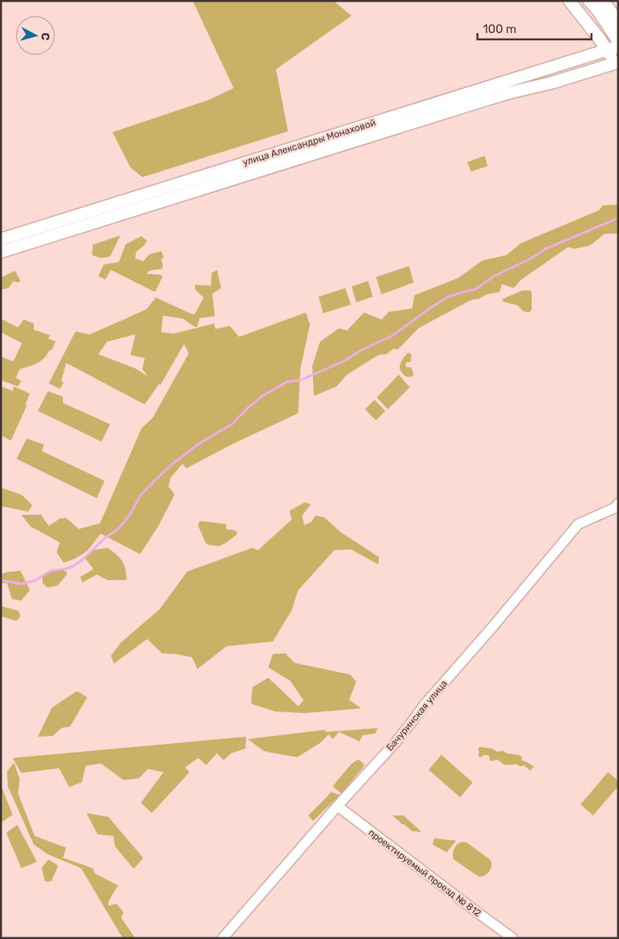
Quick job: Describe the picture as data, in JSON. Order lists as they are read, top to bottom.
{
  "streets": {
    "main road": ["улица Александры Монаховой"],
    "street": ["Бачуринская улица", "проектируемый проезд № 812"]
  },
  "crossings": [
    ["Бачуринская улица", "проектируемый проезд № 812"]
  ],
  "scale_bar": "100 m",
  "north": "right"
}
